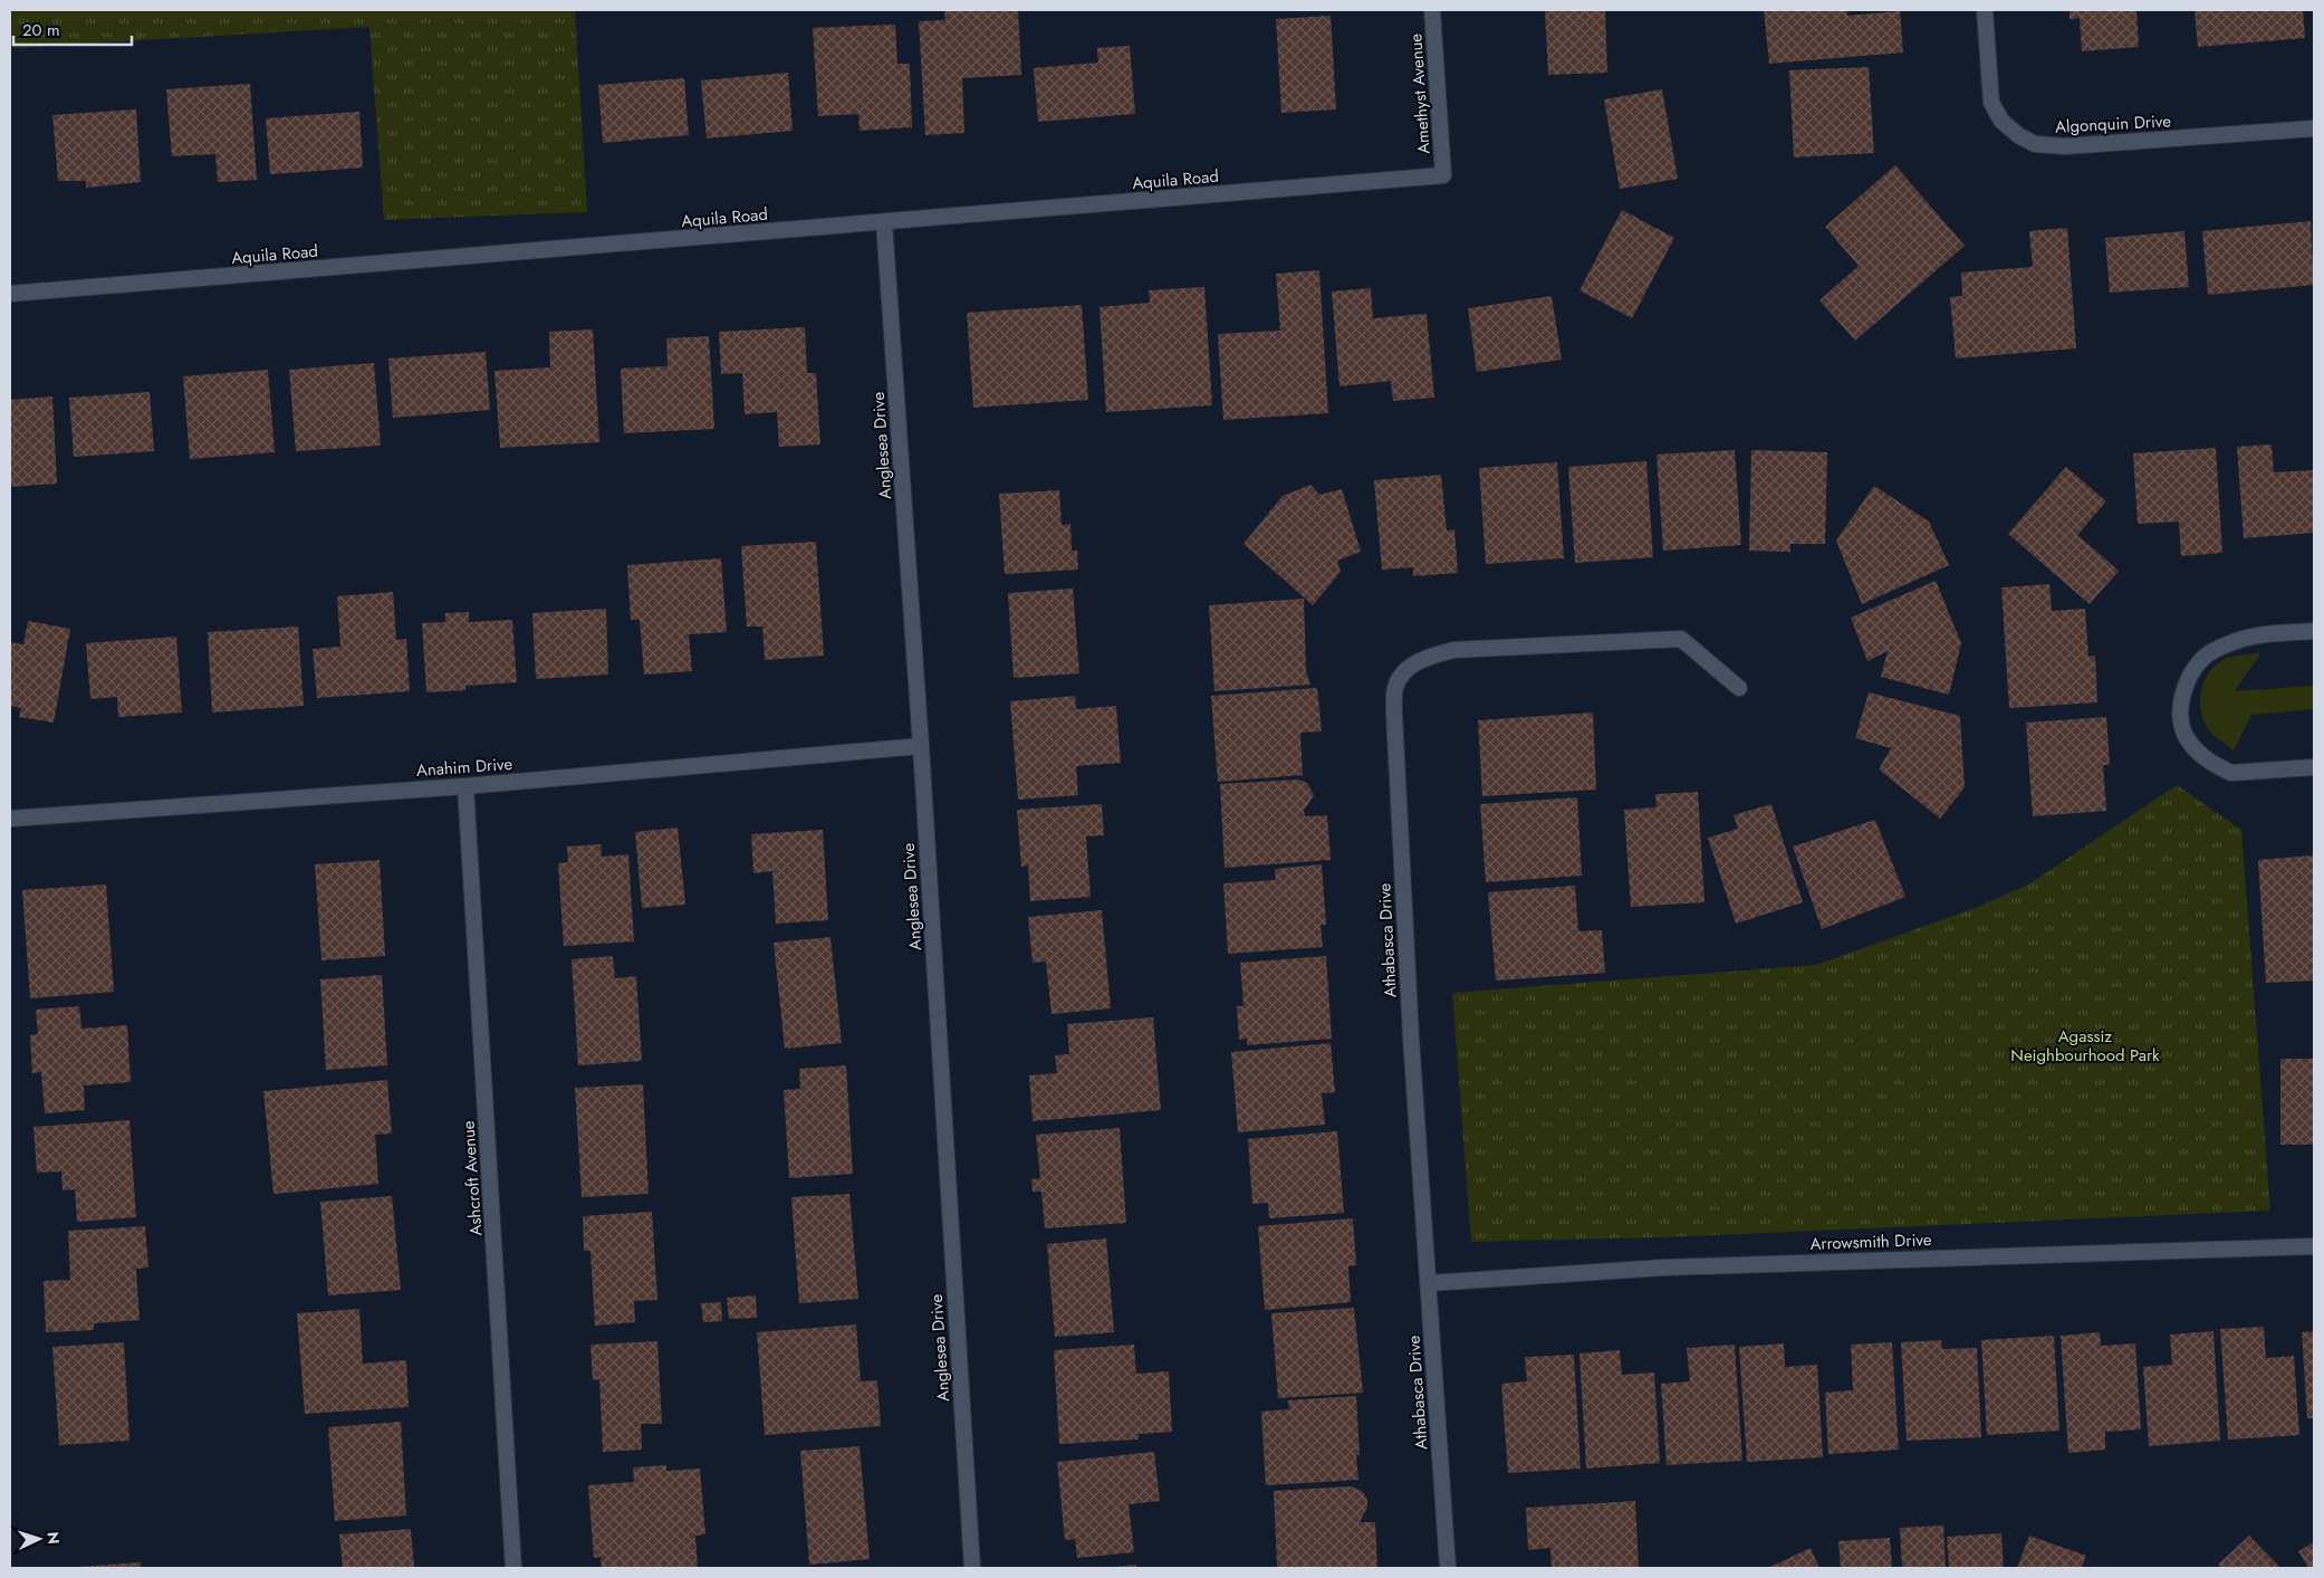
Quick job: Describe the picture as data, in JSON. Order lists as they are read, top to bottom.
{
  "streets": {
    "street": [
      "Amethyst Avenue",
      "Algonquin Drive",
      "Aquila Road",
      "Anglesea Drive",
      "Anahim Drive",
      "Athabasca Drive",
      "Ashcroft Avenue",
      "Arrowsmith Drive"
    ]
  },
  "crossings": [
    ["Amethyst Avenue", "Aquila Road"],
    ["Aquila Road", "Anglesea Drive"],
    ["Anglesea Drive", "Anahim Drive"],
    ["Anahim Drive", "Ashcroft Avenue"],
    ["Athabasca Drive", "Arrowsmith Drive"]
  ],
  "parks": ["Agassiz Neighbourhood Park"],
  "scale_bar": "20 m",
  "north": "right"
}
